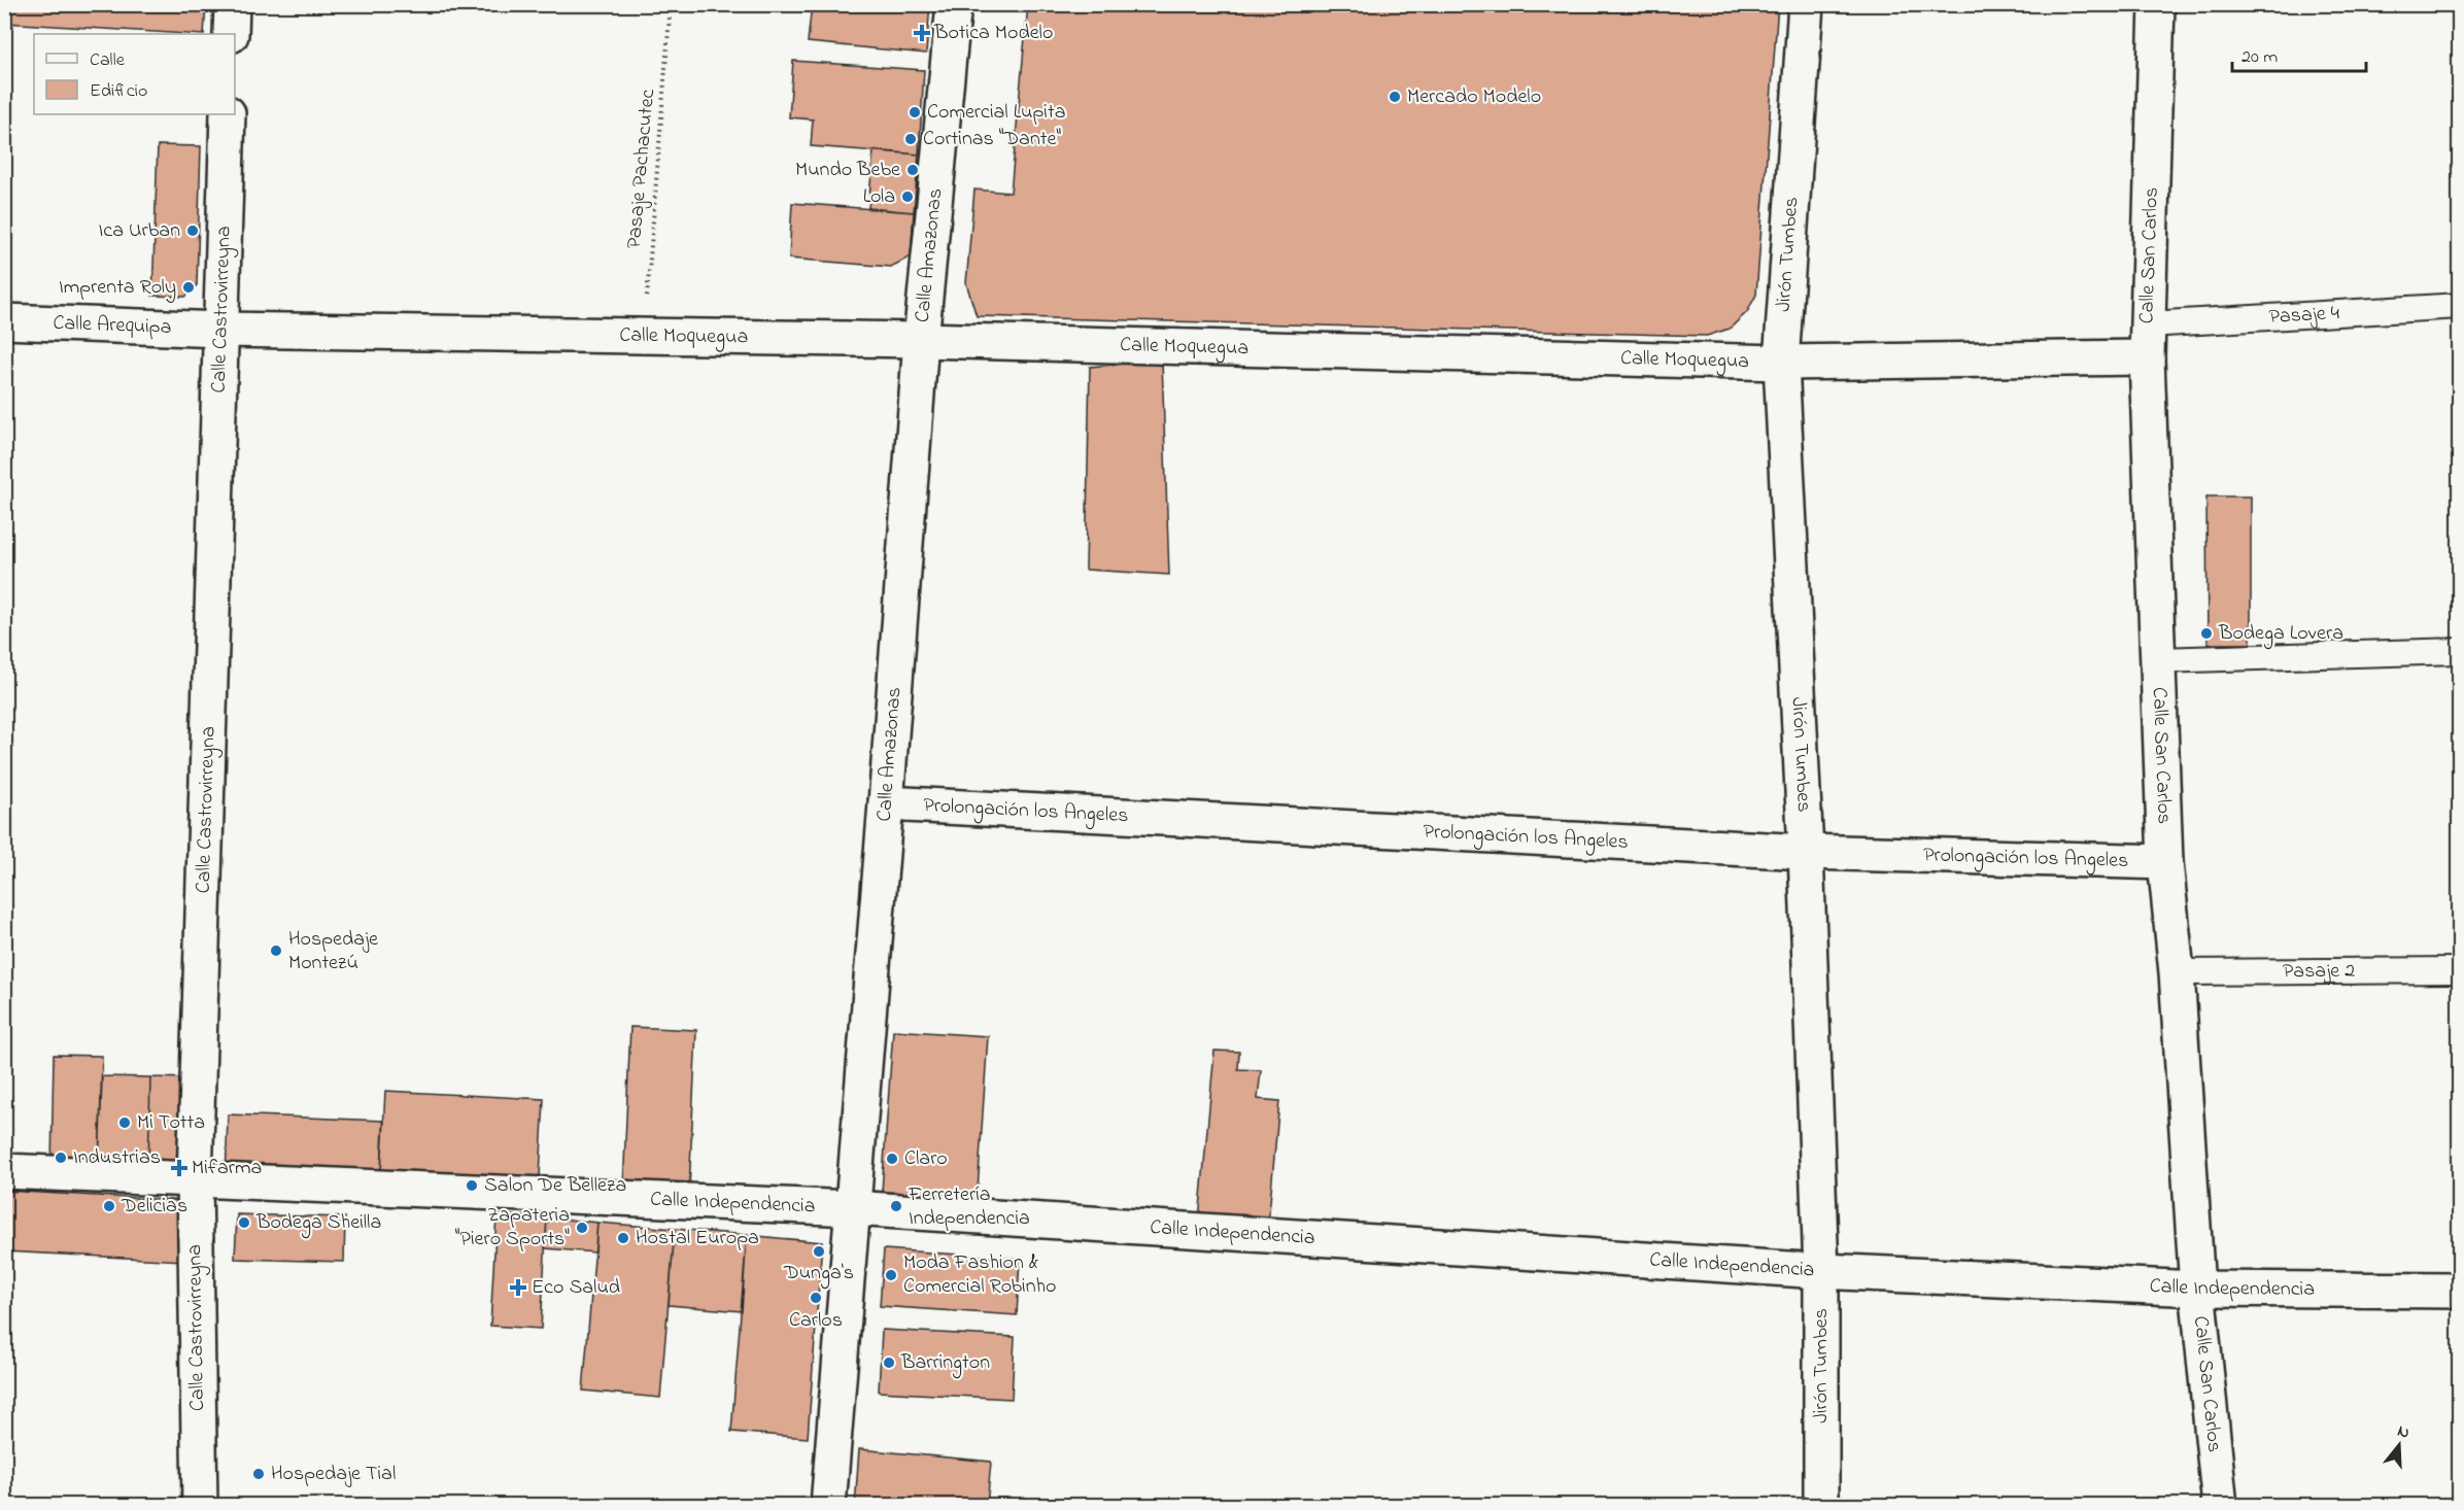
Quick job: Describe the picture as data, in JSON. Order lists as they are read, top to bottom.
{
  "streets": {
    "street": [
      "Jirón Tumbes",
      "Calle Amazonas",
      "Calle San Carlos",
      "Calle Castrovirreyna",
      "Calle Arequipa",
      "Calle Moquegua",
      "Prolongación los Angeles",
      "Calle Independencia"
    ],
    "lane": ["Pasaje 4", "Pasaje 2"],
    "path": ["Pasaje Pachacutec"]
  },
  "crossings": [
    ["Pasaje Pachacutec", "Calle Moquegua"],
    ["Jirón Tumbes", "Calle Moquegua"],
    ["Jirón Tumbes", "Prolongación los Angeles"],
    ["Jirón Tumbes", "Calle Independencia"],
    ["Calle Amazonas", "Calle Moquegua"],
    ["Calle Amazonas", "Prolongación los Angeles"],
    ["Calle Amazonas", "Calle Independencia"],
    ["Calle San Carlos", "Pasaje 4"],
    ["Calle San Carlos", "Calle Moquegua"],
    ["Calle San Carlos", "Prolongación los Angeles"],
    ["Calle San Carlos", "Pasaje 2"],
    ["Calle San Carlos", "Calle Independencia"],
    ["Calle Castrovirreyna", "Calle Arequipa"],
    ["Calle Castrovirreyna", "Calle Moquegua"],
    ["Calle Castrovirreyna", "Calle Independencia"],
    ["Calle Arequipa", "Calle Moquegua"]
  ],
  "places": {
    "health": ["Botica Modelo", "Mifarma", "Eco Salud"],
    "other": [
      "Mercado Modelo",
      "Comercial Lupita",
      "Cortinas \"Dante\"",
      "Mundo Bebe",
      "Lola",
      "Ica Urban",
      "Imprenta Roly",
      "Bodega Lovera",
      "Hospedaje Montezú",
      "Mi Totta",
      "Industrias",
      "Claro",
      "Salon De Belleza",
      "Delicias",
      "Ferretería Independencia",
      "Bodega Sheilla",
      "Zapateria \"Piero Sports\"",
      "Hostal Europa",
      "Dunga's",
      "Moda Fashion & Comercial Robinho",
      "Carlos",
      "Barrington",
      "Hospedaje Tial"
    ]
  },
  "legend": ["Calle", "Edificio"],
  "scale_bar": "20 m",
  "north": "top"
}
